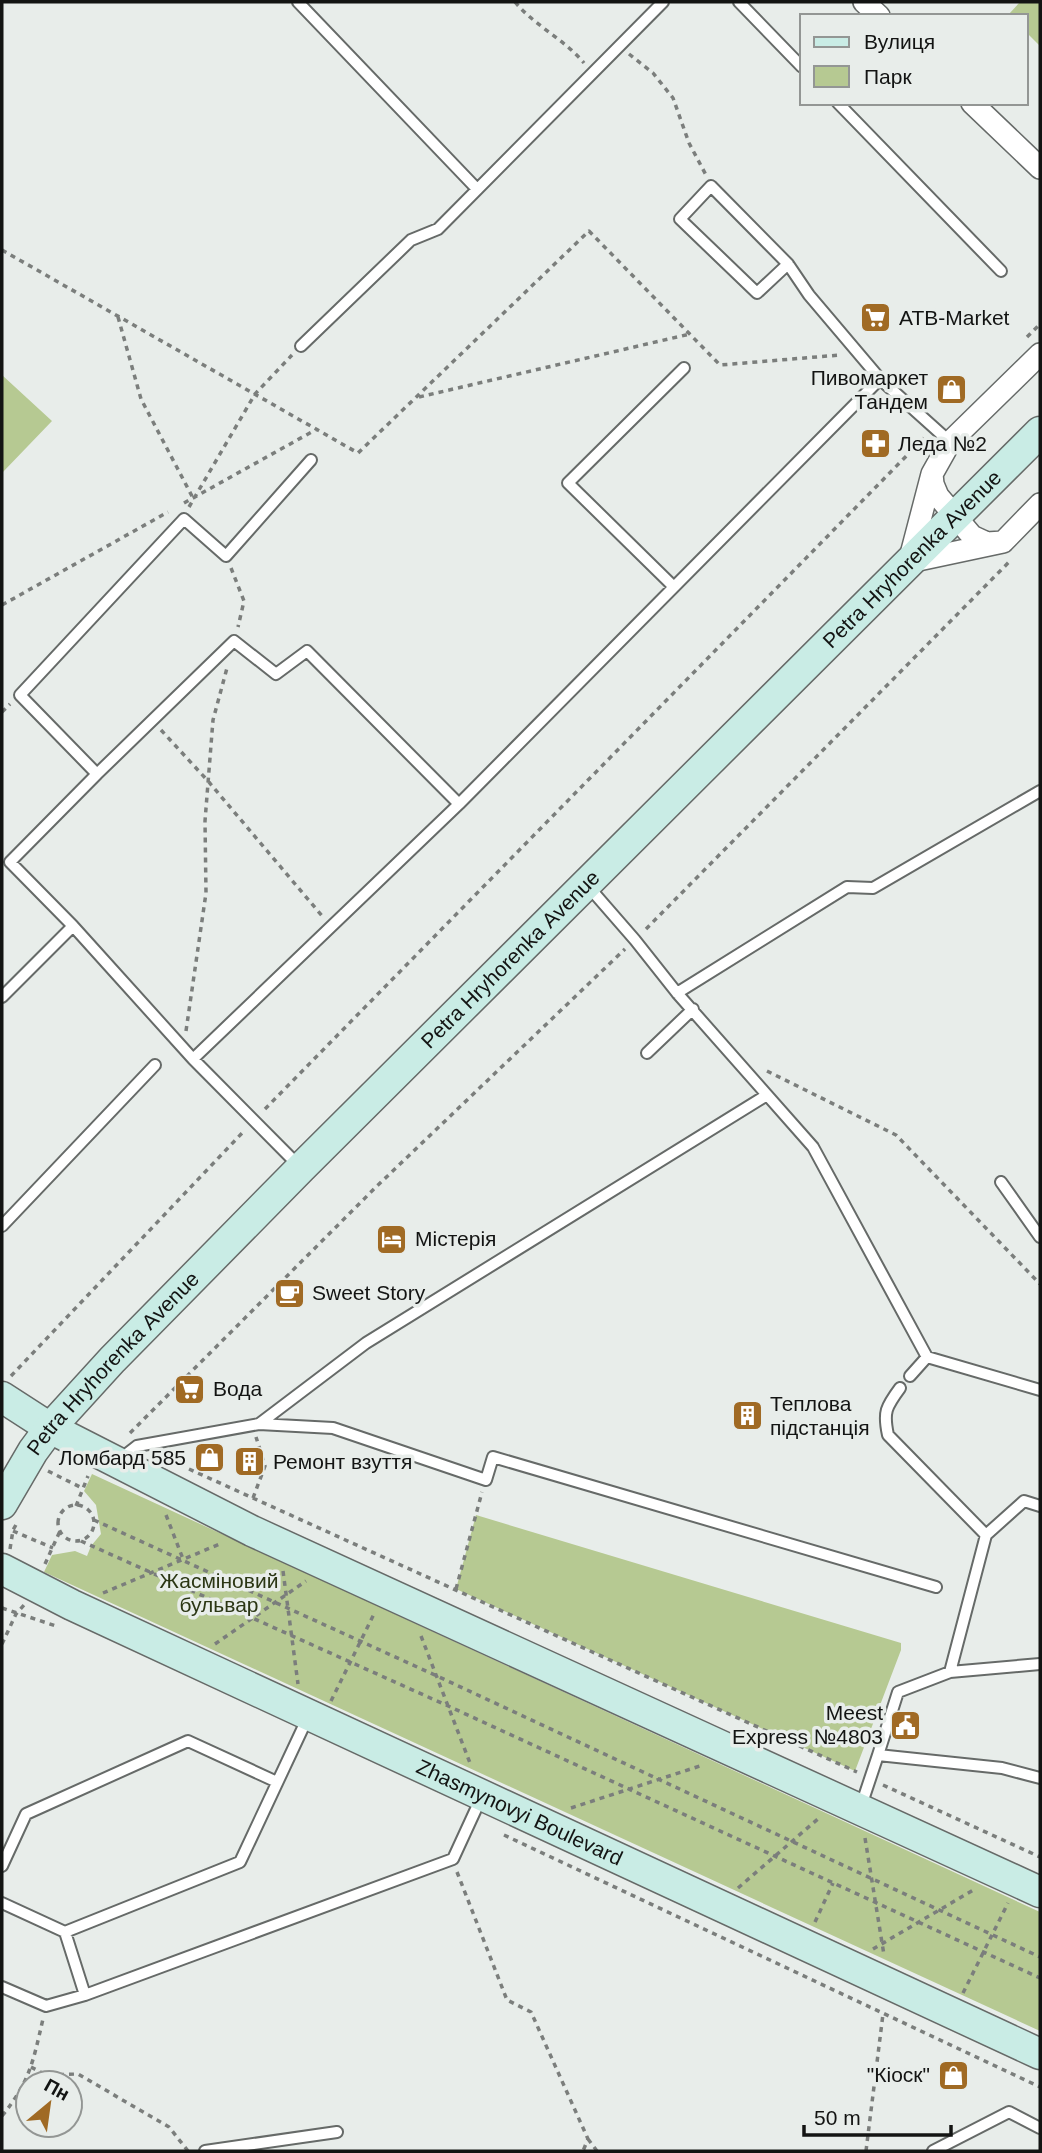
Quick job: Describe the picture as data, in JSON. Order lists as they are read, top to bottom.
{
  "streets": {
    "street": ["Petra Hryhorenka Аvenue", "Zhasmynovyi Boulevard"]
  },
  "parks": ["Жасміновий бульвар"],
  "places": {
    "supermarket": ["ATB-Market", "Вода"],
    "shop": ["Пивомаркет Тандем", "Ломбард 585", "\"Кіоск\""],
    "pharmacy": ["Леда №2"],
    "hotel": ["Містерія"],
    "cafe": ["Sweet Story"],
    "building": ["Теплова підстанція", "Ремонт взуття"],
    "public building": ["Meest Express №4803"]
  },
  "legend": ["Вулиця", "Парк"],
  "scale_bar": "50 m",
  "north": "top right"
}
